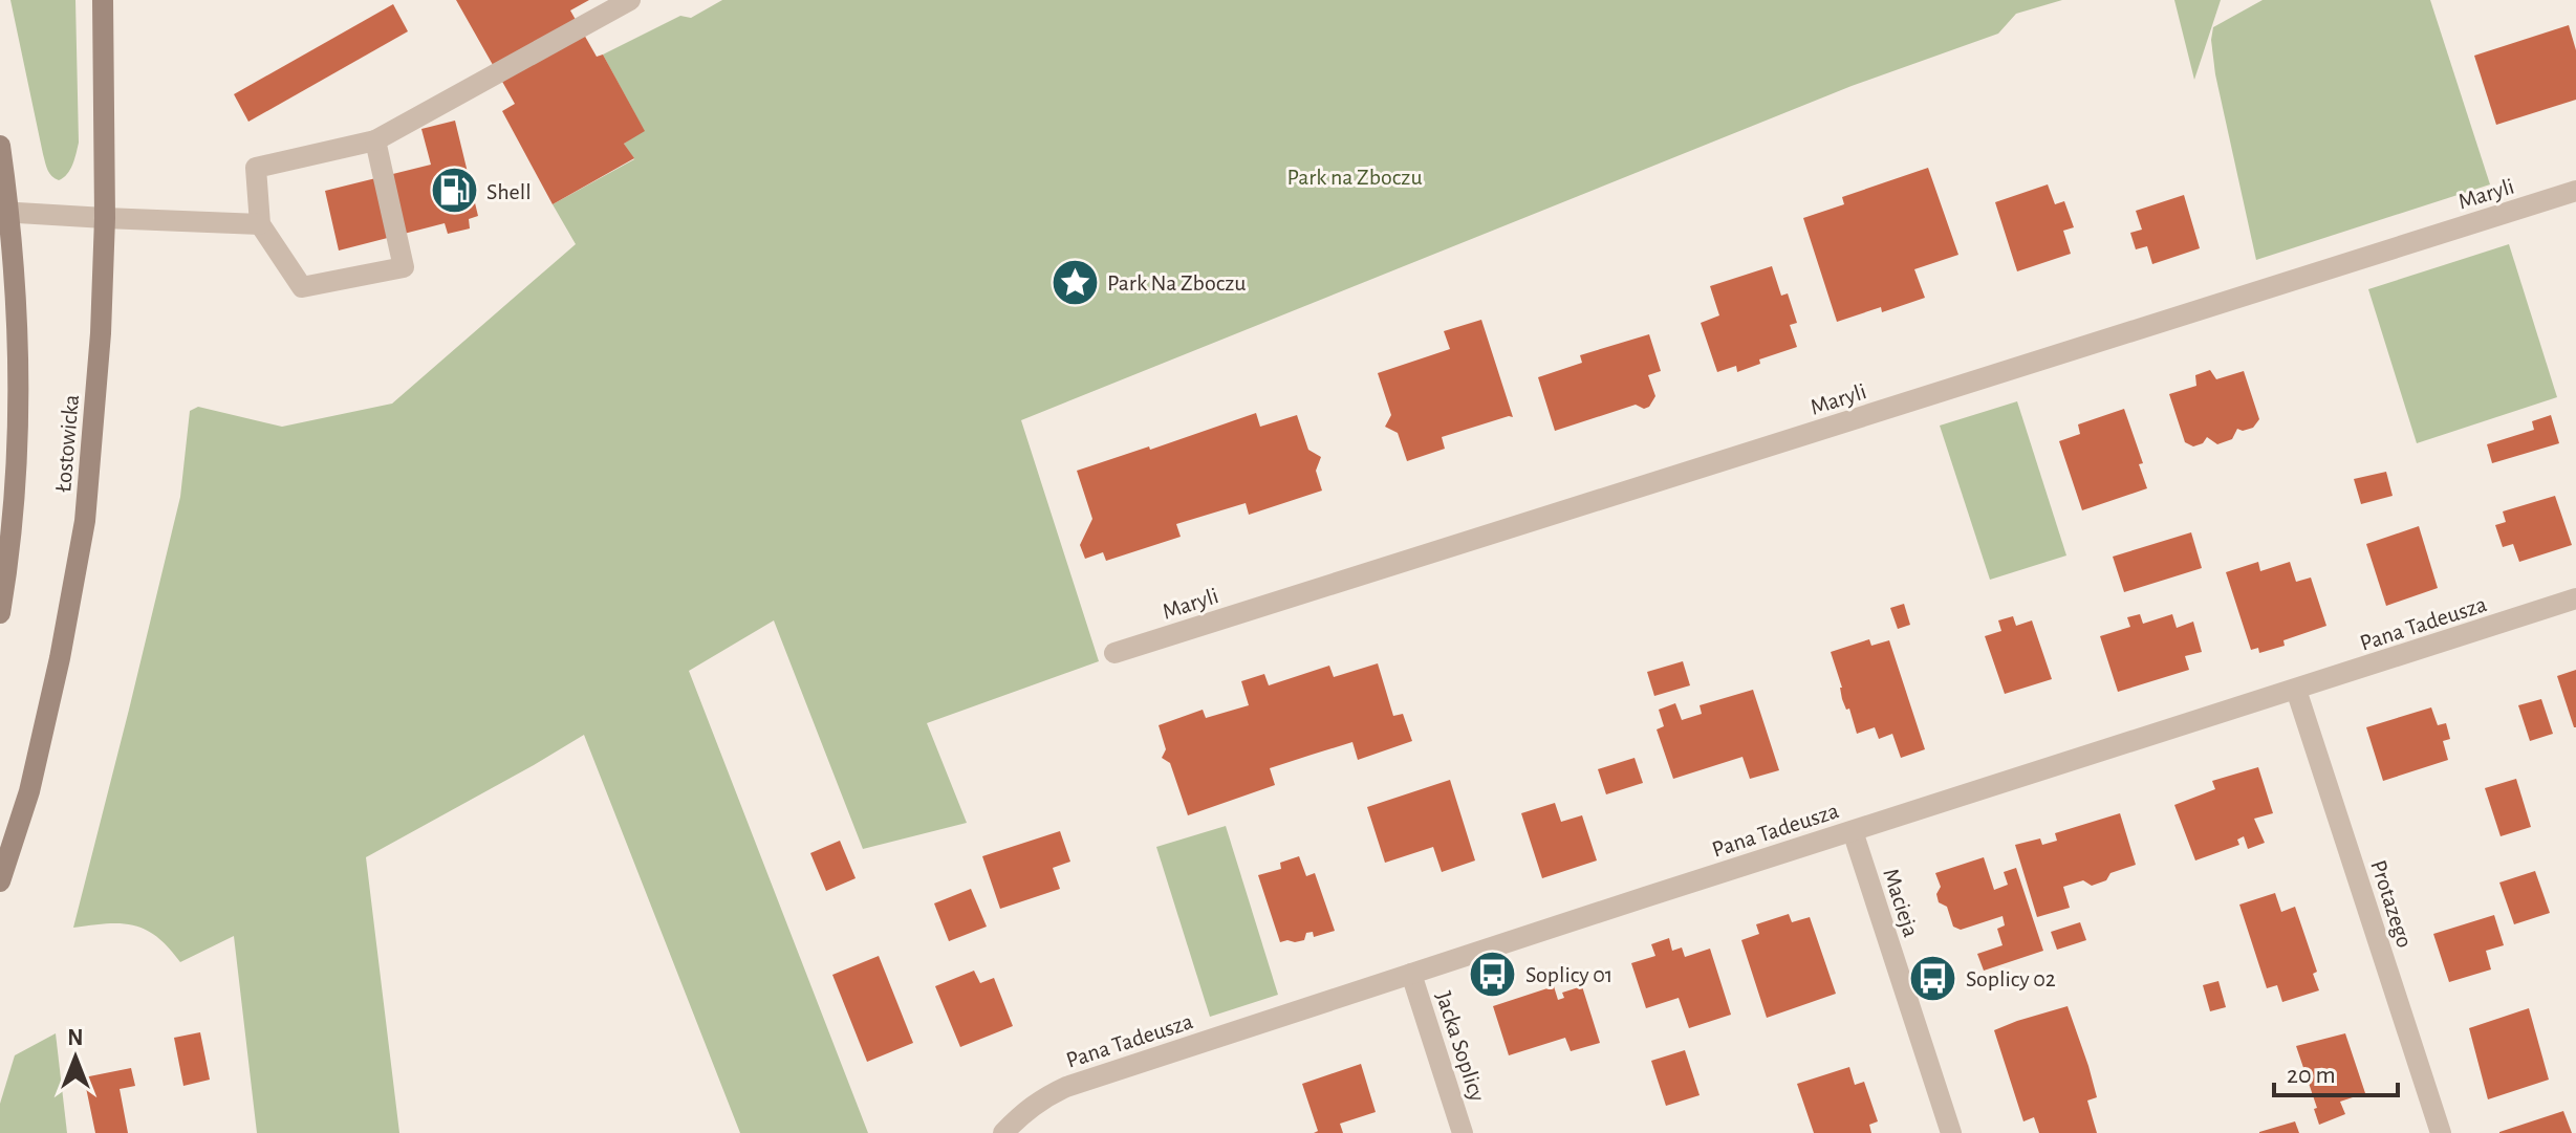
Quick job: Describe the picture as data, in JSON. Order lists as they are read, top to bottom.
{
  "streets": {
    "main road": ["Łostowicka"],
    "street": [
      "Maryli",
      "Pana Tadeusza",
      "Macieja",
      "Protazego",
      "Jacka Soplicy"
    ]
  },
  "crossings": [
    ["Pana Tadeusza", "Macieja"],
    ["Pana Tadeusza", "Protazego"],
    ["Pana Tadeusza", "Jacka Soplicy"]
  ],
  "parks": ["Park na Zboczu"],
  "places": {
    "fuel station": ["Shell"],
    "place": ["Park Na Zboczu"],
    "bus stop": ["Soplicy 01", "Soplicy 02"]
  },
  "scale_bar": "20 m",
  "north": "top"
}
